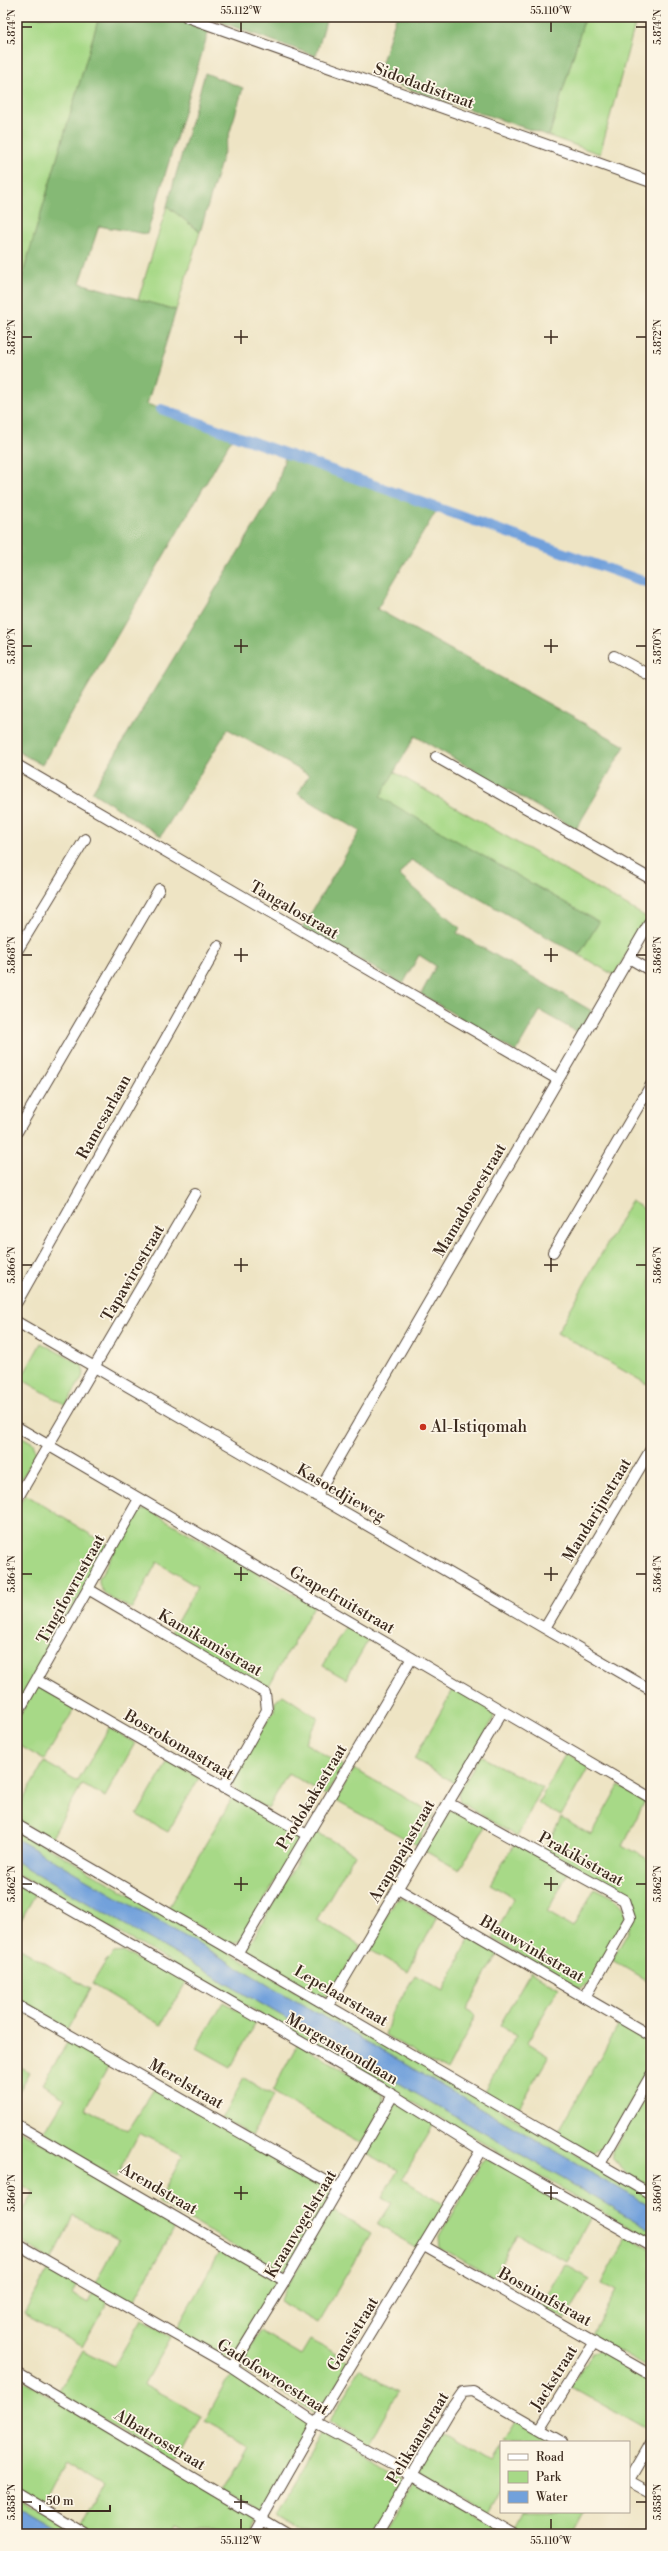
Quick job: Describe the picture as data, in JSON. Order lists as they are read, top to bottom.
{
  "streets": {
    "street": [
      "Sidodadistraat",
      "Tangalostraat",
      "Ramesarlaan",
      "Mamadosoestraat",
      "Tapawirostraat",
      "Kasoedjieweg",
      "Mandarijnstraat",
      "Tingifowrustraat",
      "Grapefruitstraat",
      "Kamikamistraat",
      "Bosrokomastraat",
      "Prodokakastraat",
      "Arapapajastraat",
      "Prakikistraat",
      "Blauwvinkstraat",
      "Lepelaarstraat",
      "Morgenstondlaan",
      "Merelstraat",
      "Arendstraat",
      "Kraanvogelstraat",
      "Bosnimfstraat",
      "Gansistraat",
      "Gadofowroestraat",
      "Jackstraat",
      "Pelikaanstraat",
      "Albatrosstraat"
    ]
  },
  "crossings": [
    ["Tangalostraat", "Mamadosoestraat"],
    ["Mamadosoestraat", "Kasoedjieweg"],
    ["Tapawirostraat", "Kasoedjieweg"],
    ["Tapawirostraat", "Grapefruitstraat"],
    ["Kasoedjieweg", "Mandarijnstraat"],
    ["Tingifowrustraat", "Grapefruitstraat"],
    ["Tingifowrustraat", "Kamikamistraat"],
    ["Tingifowrustraat", "Bosrokomastraat"],
    ["Grapefruitstraat", "Prodokakastraat"],
    ["Grapefruitstraat", "Arapapajastraat"],
    ["Kamikamistraat", "Bosrokomastraat"],
    ["Bosrokomastraat", "Prodokakastraat"],
    ["Prodokakastraat", "Lepelaarstraat"],
    ["Arapapajastraat", "Prakikistraat"],
    ["Arapapajastraat", "Blauwvinkstraat"],
    ["Arapapajastraat", "Lepelaarstraat"],
    ["Prakikistraat", "Blauwvinkstraat"],
    ["Morgenstondlaan", "Kraanvogelstraat"],
    ["Morgenstondlaan", "Gansistraat"],
    ["Merelstraat", "Kraanvogelstraat"],
    ["Arendstraat", "Kraanvogelstraat"],
    ["Kraanvogelstraat", "Gadofowroestraat"],
    ["Bosnimfstraat", "Gansistraat"],
    ["Bosnimfstraat", "Jackstraat"],
    ["Gansistraat", "Gadofowroestraat"],
    ["Gansistraat", "Albatrosstraat"],
    ["Gadofowroestraat", "Pelikaanstraat"],
    ["Jackstraat", "Pelikaanstraat"]
  ],
  "places": ["Al-Istiqomah"],
  "legend": ["Road", "Park", "Water"],
  "scale_bar": "50 m",
  "coordinates": [
    "55.112°W",
    "55.110°W",
    "5.874°N",
    "5.872°N",
    "5.870°N",
    "5.868°N",
    "5.866°N",
    "5.864°N",
    "5.862°N",
    "5.860°N",
    "5.858°N"
  ]
}
